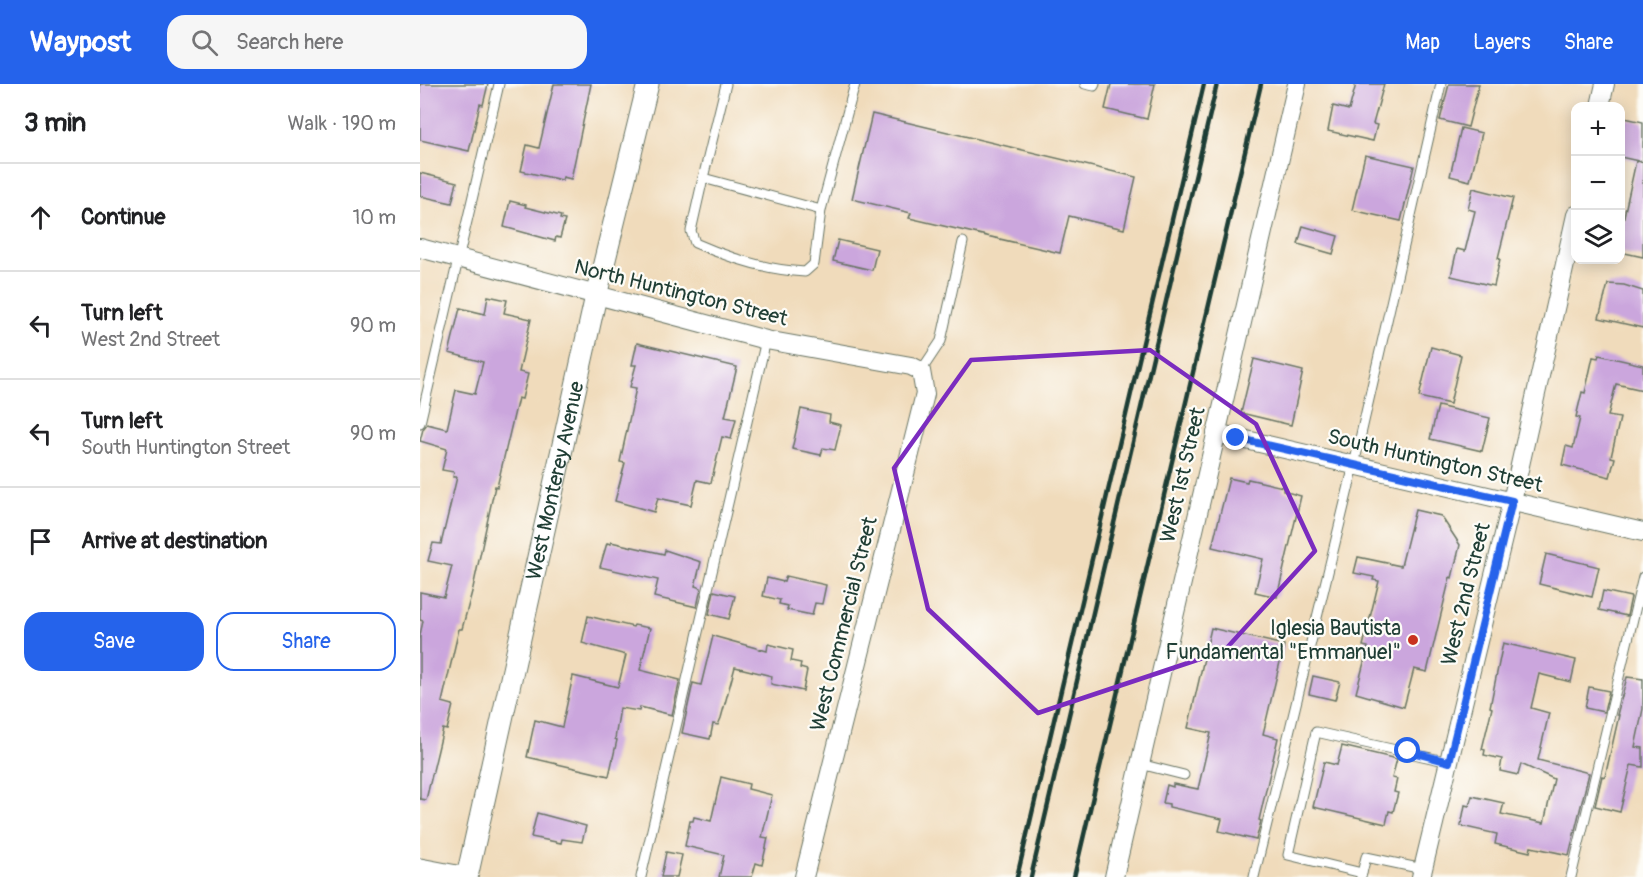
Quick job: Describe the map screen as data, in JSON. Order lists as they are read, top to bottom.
{
  "streets": {
    "street": [
      "North Huntington Street",
      "South Huntington Street",
      "West 1st Street",
      "West Monterey Avenue",
      "West 2nd Street",
      "West Commercial Street"
    ]
  },
  "crossings": [
    ["North Huntington Street", "West Monterey Avenue"],
    ["North Huntington Street", "West Commercial Street"],
    ["South Huntington Street", "West 1st Street"],
    ["South Huntington Street", "West 2nd Street"]
  ],
  "places": ["Iglesia Bautista Fundamental \"Emmanuel\""],
  "page": {
    "header": "Waypost",
    "search": "Search here",
    "nav": ["Map", "Layers", "Share"],
    "heading": ["3 min", "Walk · 190 m"],
    "map_buttons": ["+", "−"],
    "list": [
      ["Continue", "10 m"],
      ["Turn left", "West 2nd Street", "90 m"],
      ["Turn left", "South Huntington Street", "90 m"],
      "Arrive at destination"
    ],
    "buttons": ["Save", "Share"]
  }
}
